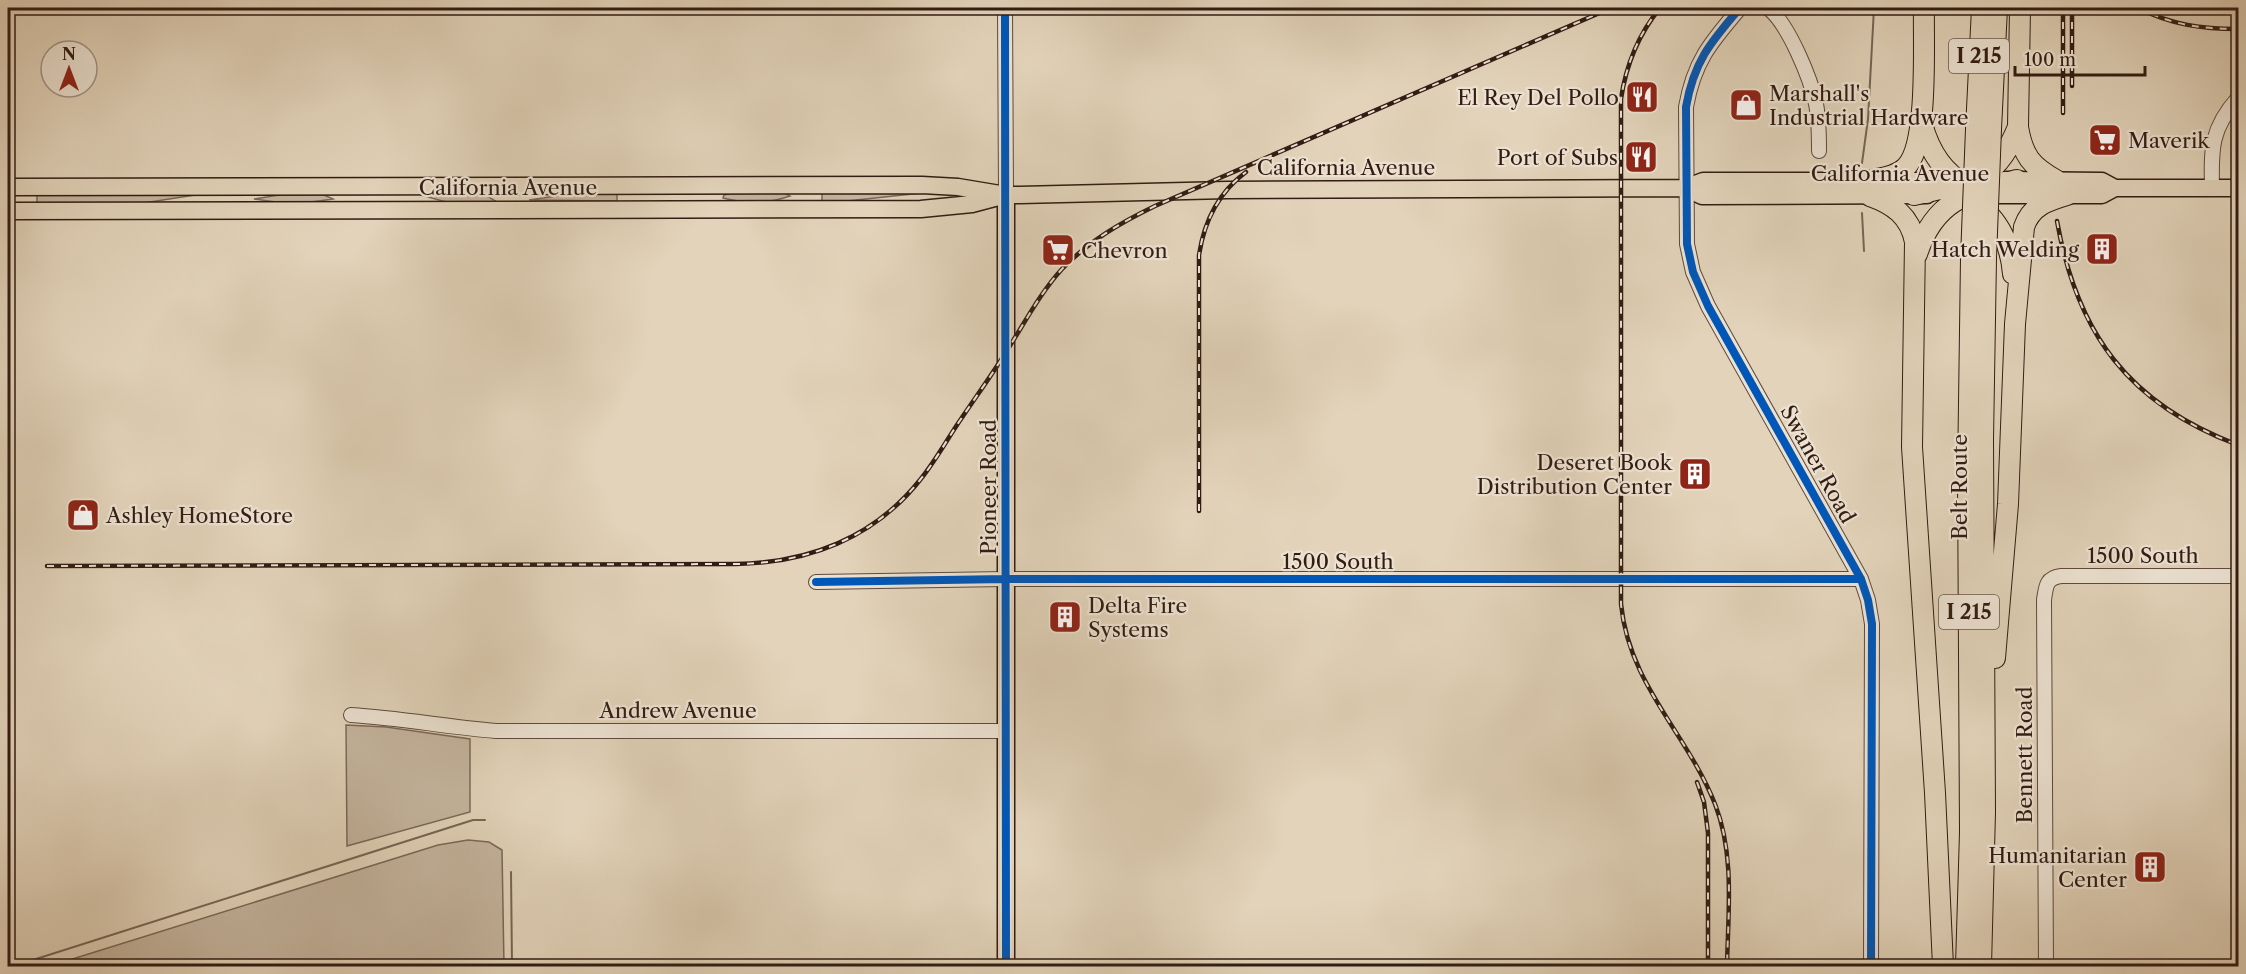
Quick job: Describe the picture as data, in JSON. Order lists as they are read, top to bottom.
{
  "streets": {
    "highway": ["I 215", "Belt Route"],
    "main road": ["California Avenue", "Pioneer Road"],
    "street": [
      "Swaner Road",
      "1500 South",
      "Andrew Avenue",
      "Bennett Road"
    ]
  },
  "crossings": [
    ["California Avenue", "Swaner Road"],
    ["California Avenue", "Pioneer Road"],
    ["Swaner Road", "1500 South"],
    ["Pioneer Road", "1500 South"],
    ["Pioneer Road", "Andrew Avenue"],
    ["1500 South", "Bennett Road"]
  ],
  "places": {
    "restaurant": ["El Rey Del Pollo", "Port of Subs"],
    "shop": ["Marshall's Industrial Hardware", "Ashley HomeStore"],
    "supermarket": ["Maverik", "Chevron"],
    "building": [
      "Hatch Welding",
      "Deseret Book Distribution Center",
      "Delta Fire Systems",
      "Humanitarian Center"
    ]
  },
  "scale_bar": "100 m",
  "north": "top"
}
